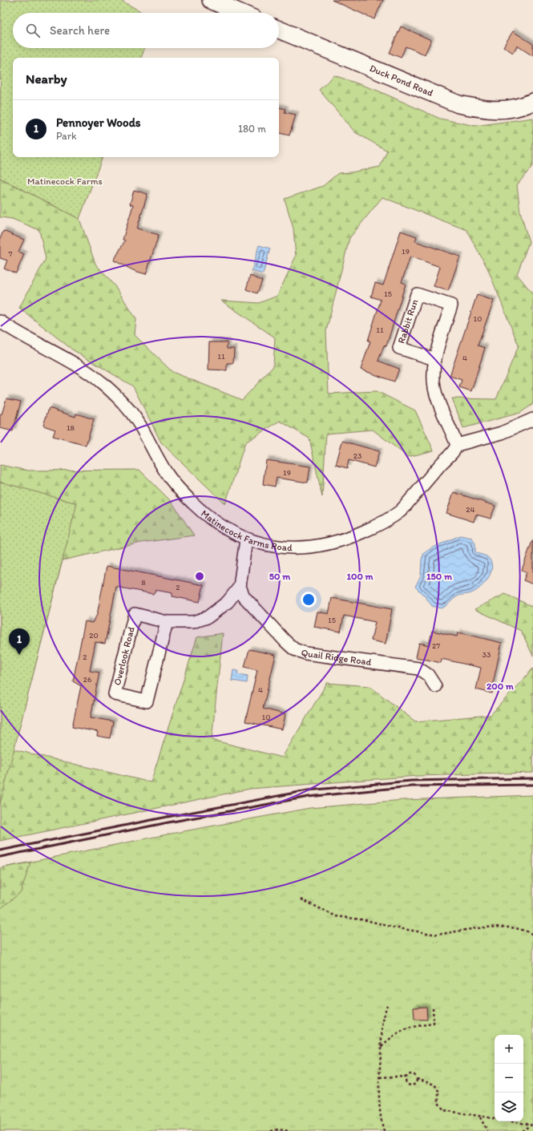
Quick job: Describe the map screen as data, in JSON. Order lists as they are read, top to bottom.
{
  "streets": {
    "street": [
      "Duck Pond Road",
      "Rabbit Run",
      "Matinecock Farms Road",
      "Overlook Road",
      "Quail Ridge Road"
    ]
  },
  "crossings": [
    ["Rabbit Run", "Matinecock Farms Road"],
    ["Overlook Road", "Quail Ridge Road"]
  ],
  "parks": ["Matinecock Farms"],
  "house_numbers": [
    "19",
    "7",
    "15",
    "10",
    "11",
    "11",
    "4",
    "18",
    "23",
    "19",
    "24",
    "8",
    "2",
    "15",
    "20",
    "27",
    "33",
    "2",
    "26",
    "4",
    "10"
  ],
  "page": {
    "search": "Search here",
    "heading": "Nearby",
    "list": [
      {
        "mark": "1",
        "name": "Pennoyer Woods",
        "note": "Park",
        "value": "180 m"
      }
    ],
    "pins": "1",
    "map_buttons": ["+", "−"]
  },
  "rings": [
    "50 m",
    "100 m",
    "150 m",
    "200 m"
  ]
}
